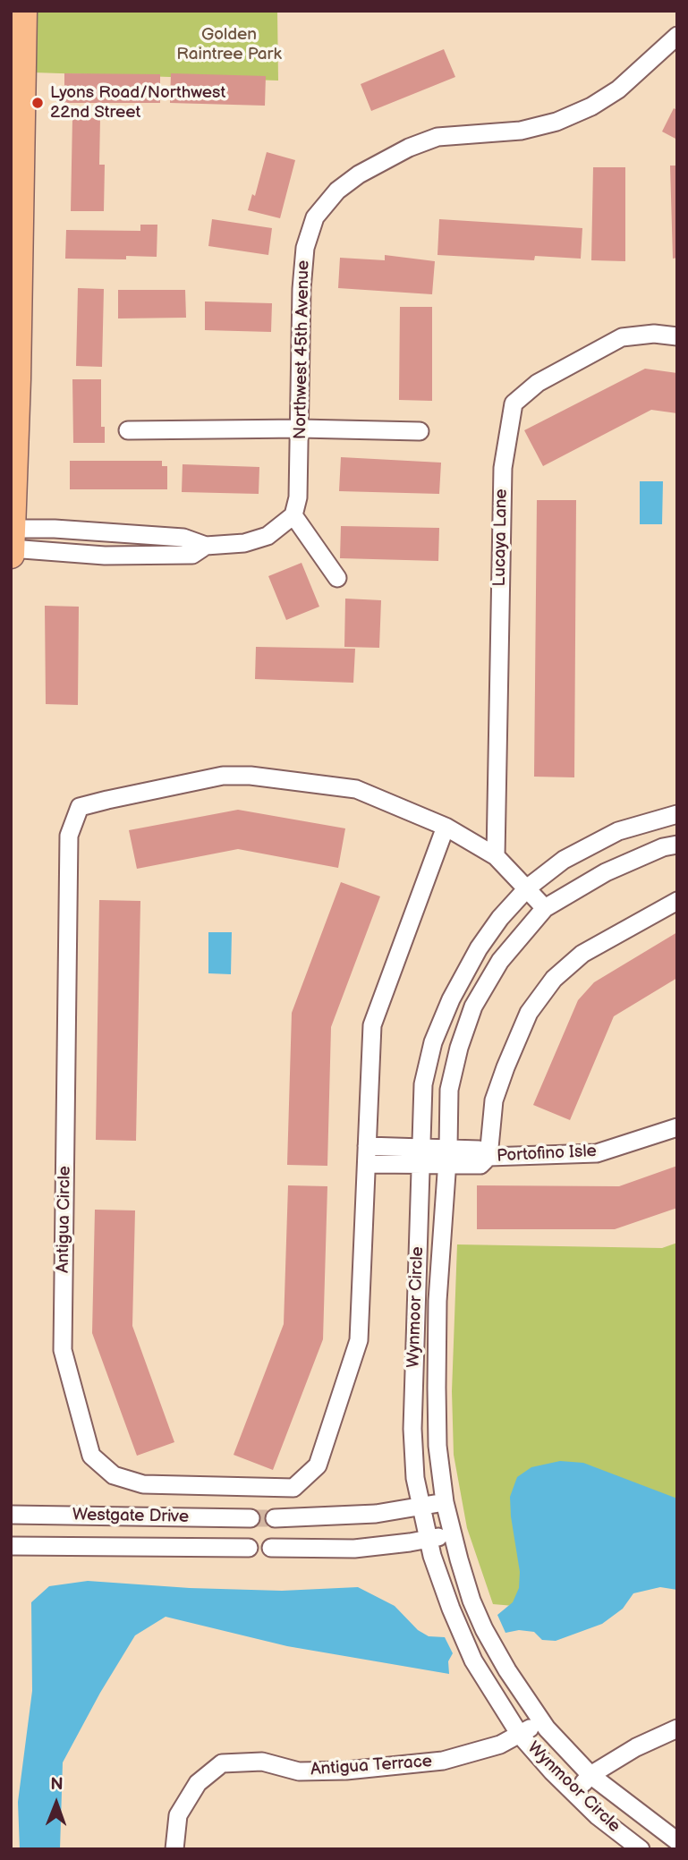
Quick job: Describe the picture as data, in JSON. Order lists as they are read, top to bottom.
{
  "streets": {
    "street": [
      "Northwest 45th Avenue",
      "Lucaya Lane",
      "Portofino Isle",
      "Antigua Circle",
      "Wynmoor Circle",
      "Westgate Drive",
      "Antigua Terrace"
    ]
  },
  "crossings": [
    ["Lucaya Lane", "Antigua Circle"],
    ["Portofino Isle", "Wynmoor Circle"],
    ["Antigua Circle", "Wynmoor Circle"],
    ["Wynmoor Circle", "Antigua Terrace"]
  ],
  "parks": ["Golden Raintree Park"],
  "places": ["Lyons Road/Northwest 22nd Street"],
  "north": "top"
}
